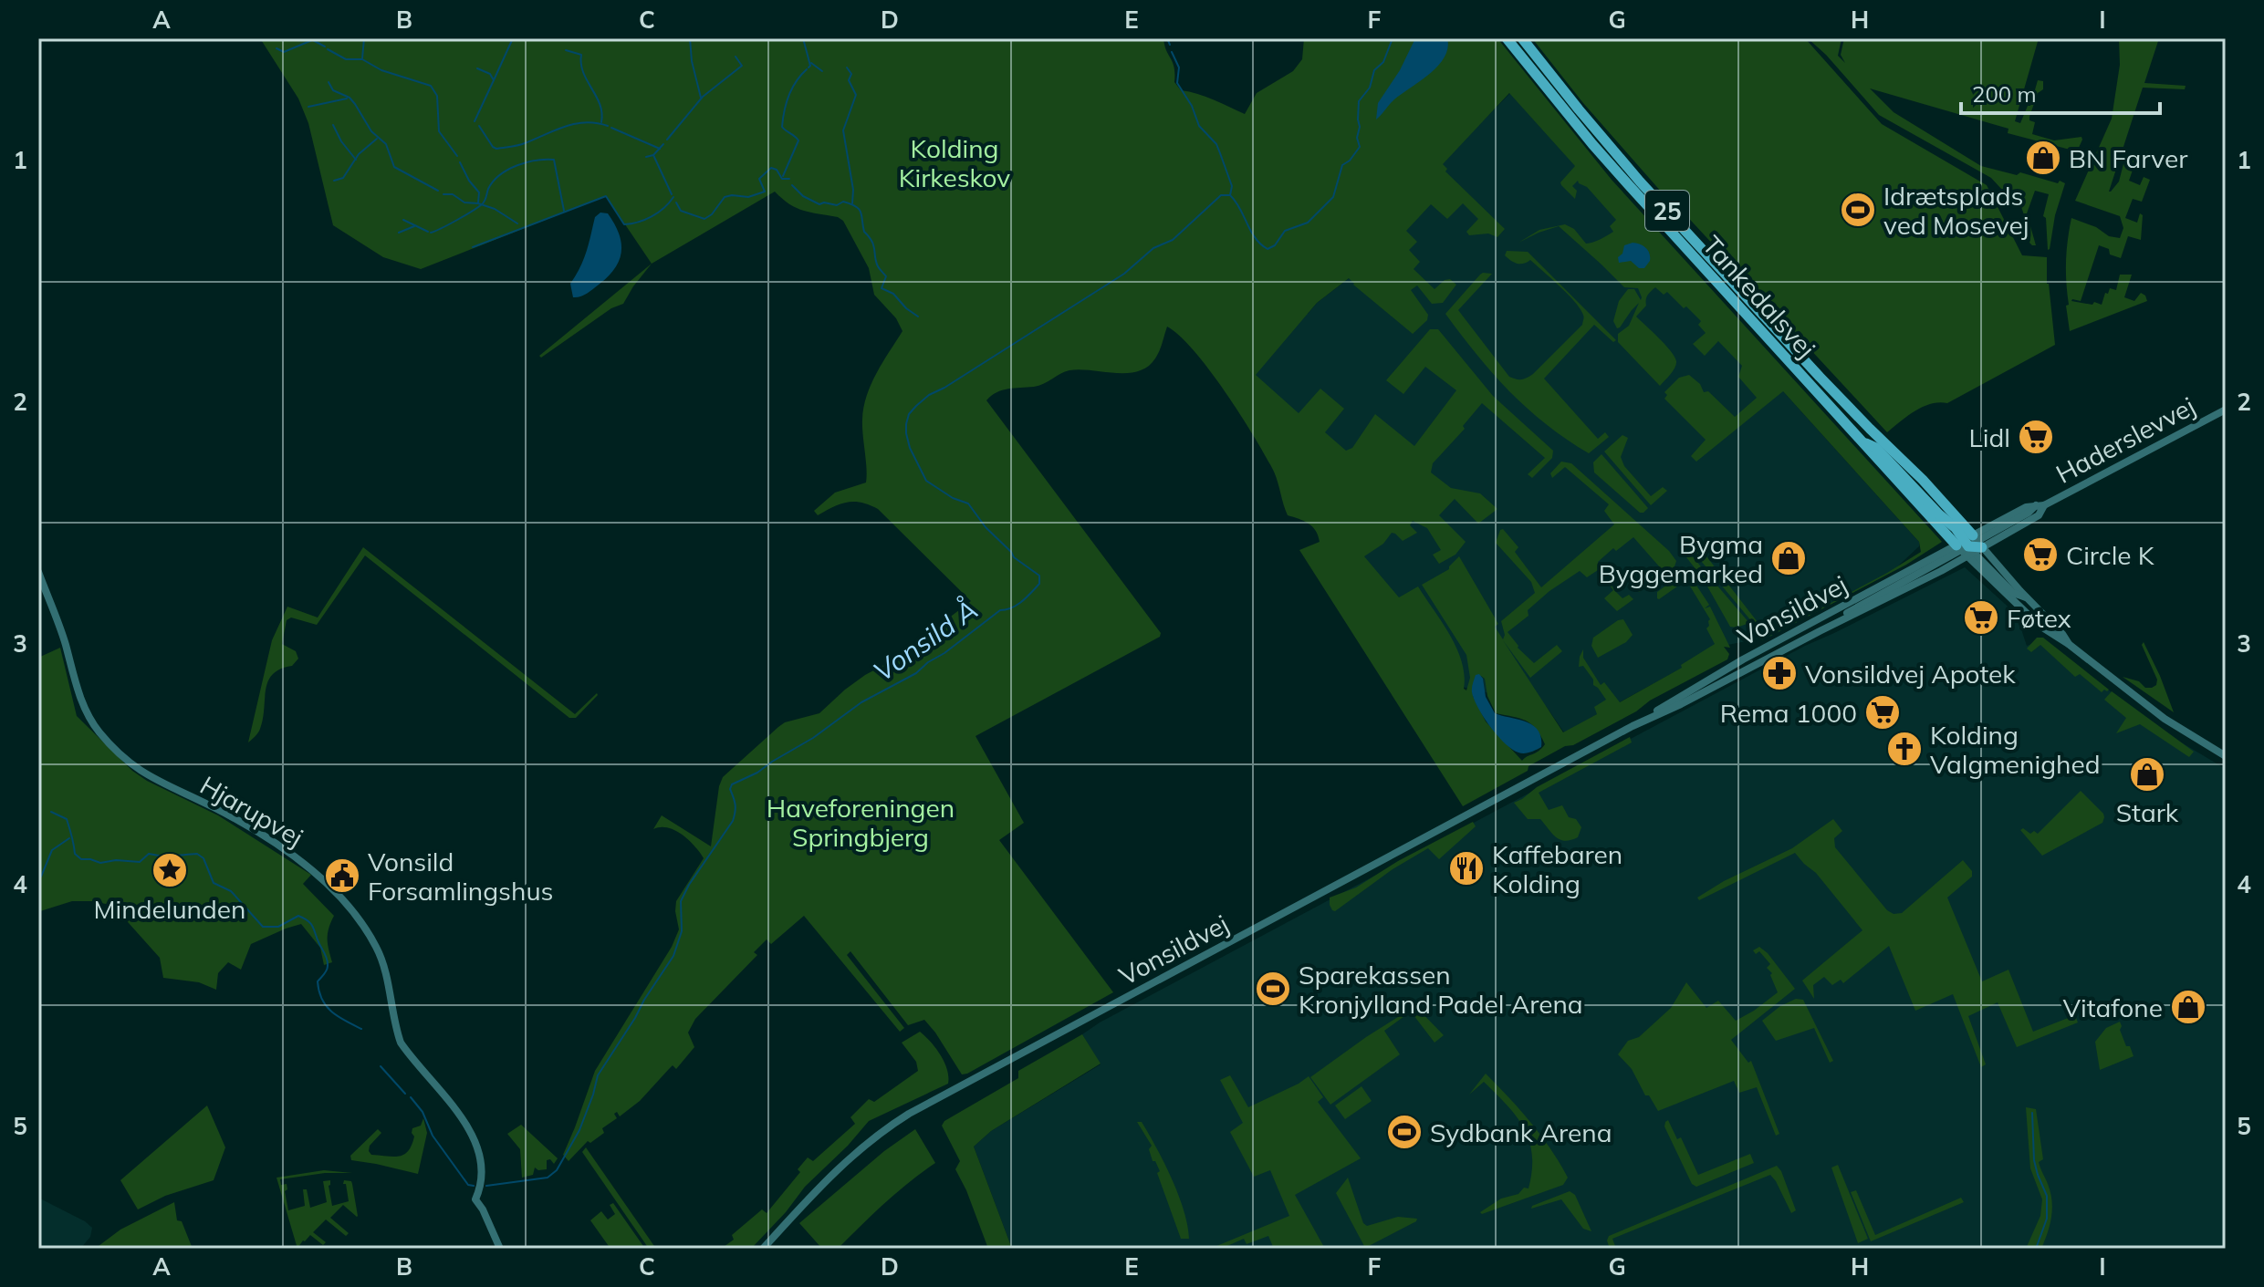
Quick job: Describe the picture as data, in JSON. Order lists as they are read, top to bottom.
{
  "streets": {
    "highway": ["25", "Tankedalsvej"],
    "main road": ["Haderslevvej", "Vonsildvej", "Hjarupvej"]
  },
  "crossings": [
    ["Tankedalsvej", "Haderslevvej"],
    ["Tankedalsvej", "Vonsildvej"],
    ["Haderslevvej", "Vonsildvej"]
  ],
  "water": ["Vonsild Å"],
  "parks": ["Kolding Kirkeskov", "Haveforeningen Springbjerg"],
  "places": {
    "shop": [
      "BN Farver",
      "Bygma Byggemarked",
      "Stark",
      "Vitafone"
    ],
    "sports": ["Idrætsplads ved Mosevej", "Sparekassen Kronjylland Padel Arena", "Sydbank Arena"],
    "supermarket": [
      "Lidl",
      "Circle K",
      "Føtex",
      "Rema 1000"
    ],
    "pharmacy": ["Vonsildvej Apotek"],
    "church": ["Kolding Valgmenighed"],
    "restaurant": ["Kaffebaren Kolding"],
    "place": ["Mindelunden"],
    "public building": ["Vonsild Forsamlingshus"]
  },
  "scale_bar": "200 m",
  "grid": {
    "columns": [
      "A",
      "B",
      "C",
      "D",
      "E",
      "F",
      "G",
      "H",
      "I"
    ],
    "rows": [
      "1",
      "2",
      "3",
      "4",
      "5"
    ]
  }
}
